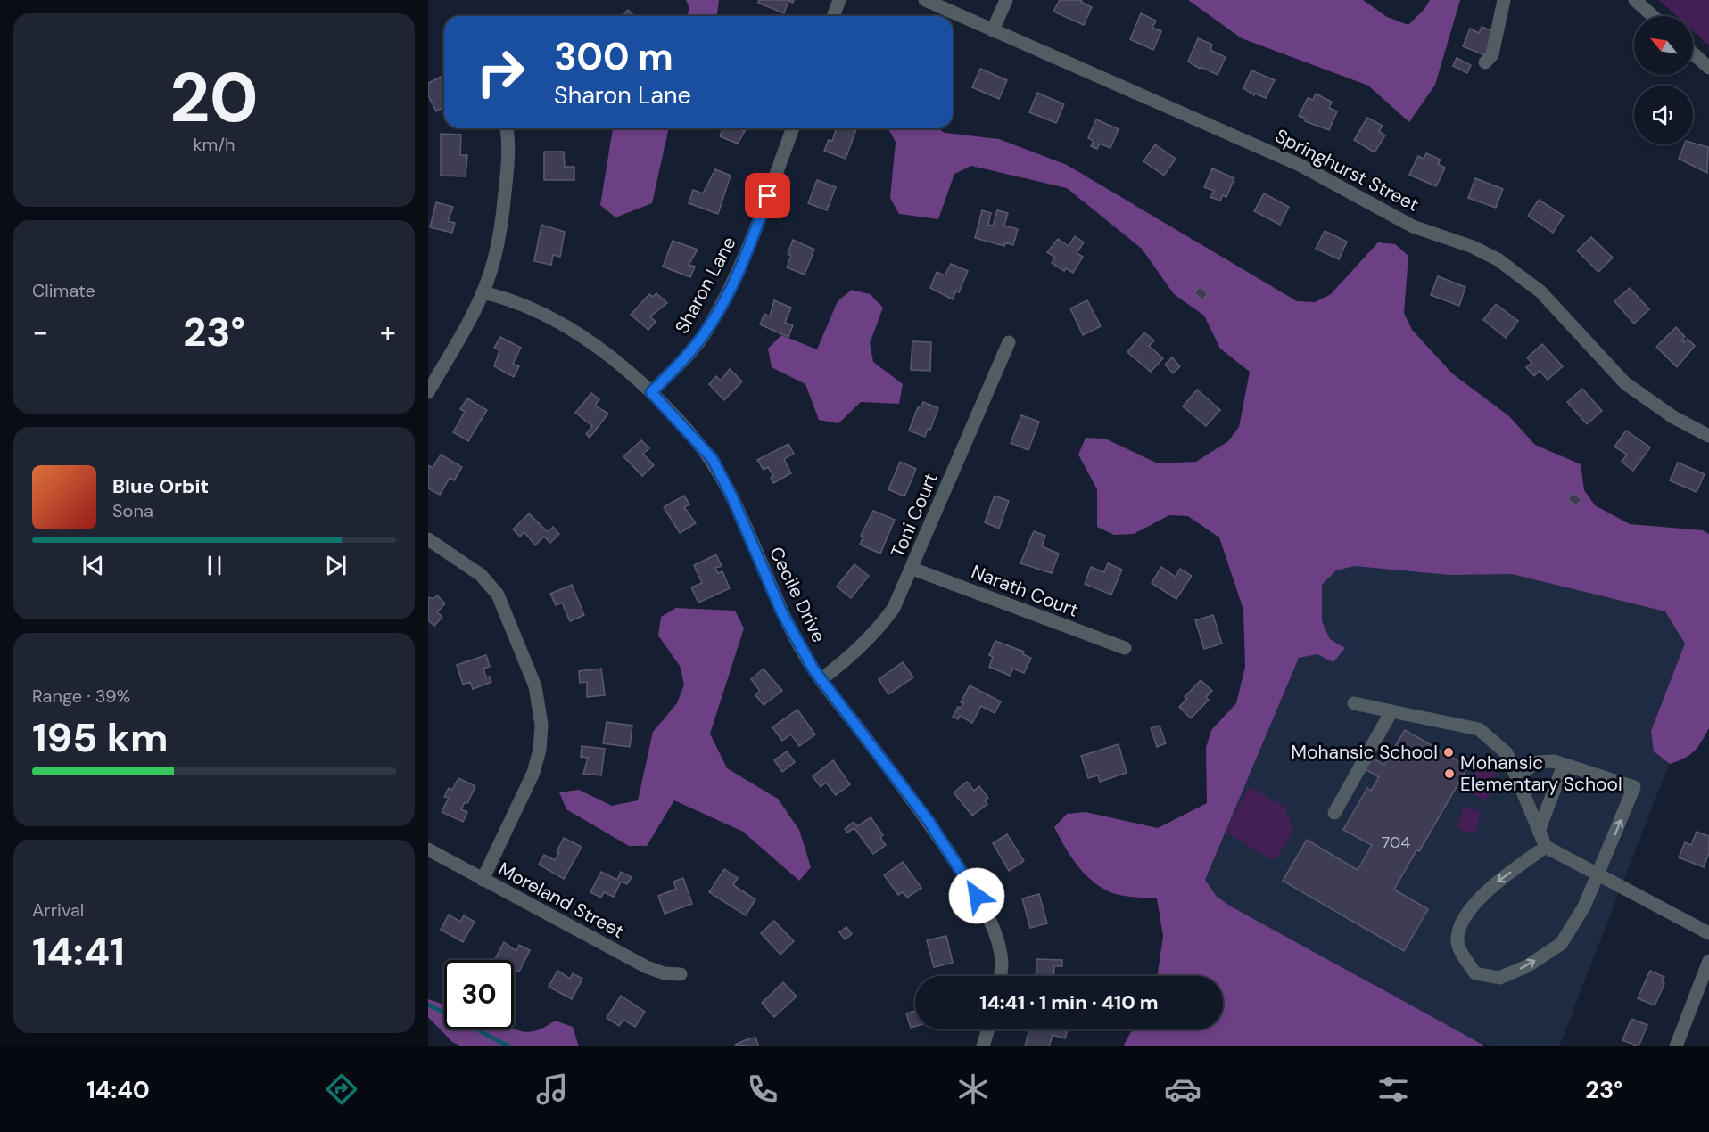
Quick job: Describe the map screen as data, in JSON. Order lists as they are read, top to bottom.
{
  "streets": {
    "street": [
      "Springhurst Street",
      "Sharon Lane",
      "Toni Court",
      "Narath Court",
      "Cecile Drive",
      "Moreland Street"
    ]
  },
  "crossings": [
    ["Sharon Lane", "Cecile Drive"],
    ["Toni Court", "Narath Court"],
    ["Toni Court", "Cecile Drive"]
  ],
  "places": ["Mohansic School", "Mohansic Elementary School"],
  "house_numbers": ["704"],
  "north": "top left",
  "page": {
    "tile": [
      ["20", "km/h"],
      "Climate",
      ["Range · 39%", "195 km"],
      ["Arrival", "14:41"]
    ],
    "turn": ["300 m", "Sharon Lane"],
    "heat": ["−", "23°", "+"],
    "song": ["Blue Orbit", "Sona"],
    "limit": "30",
    "trip": "14:41 · 1 min · 410 m",
    "tabs": ["14:40", "23°"]
  }
}
